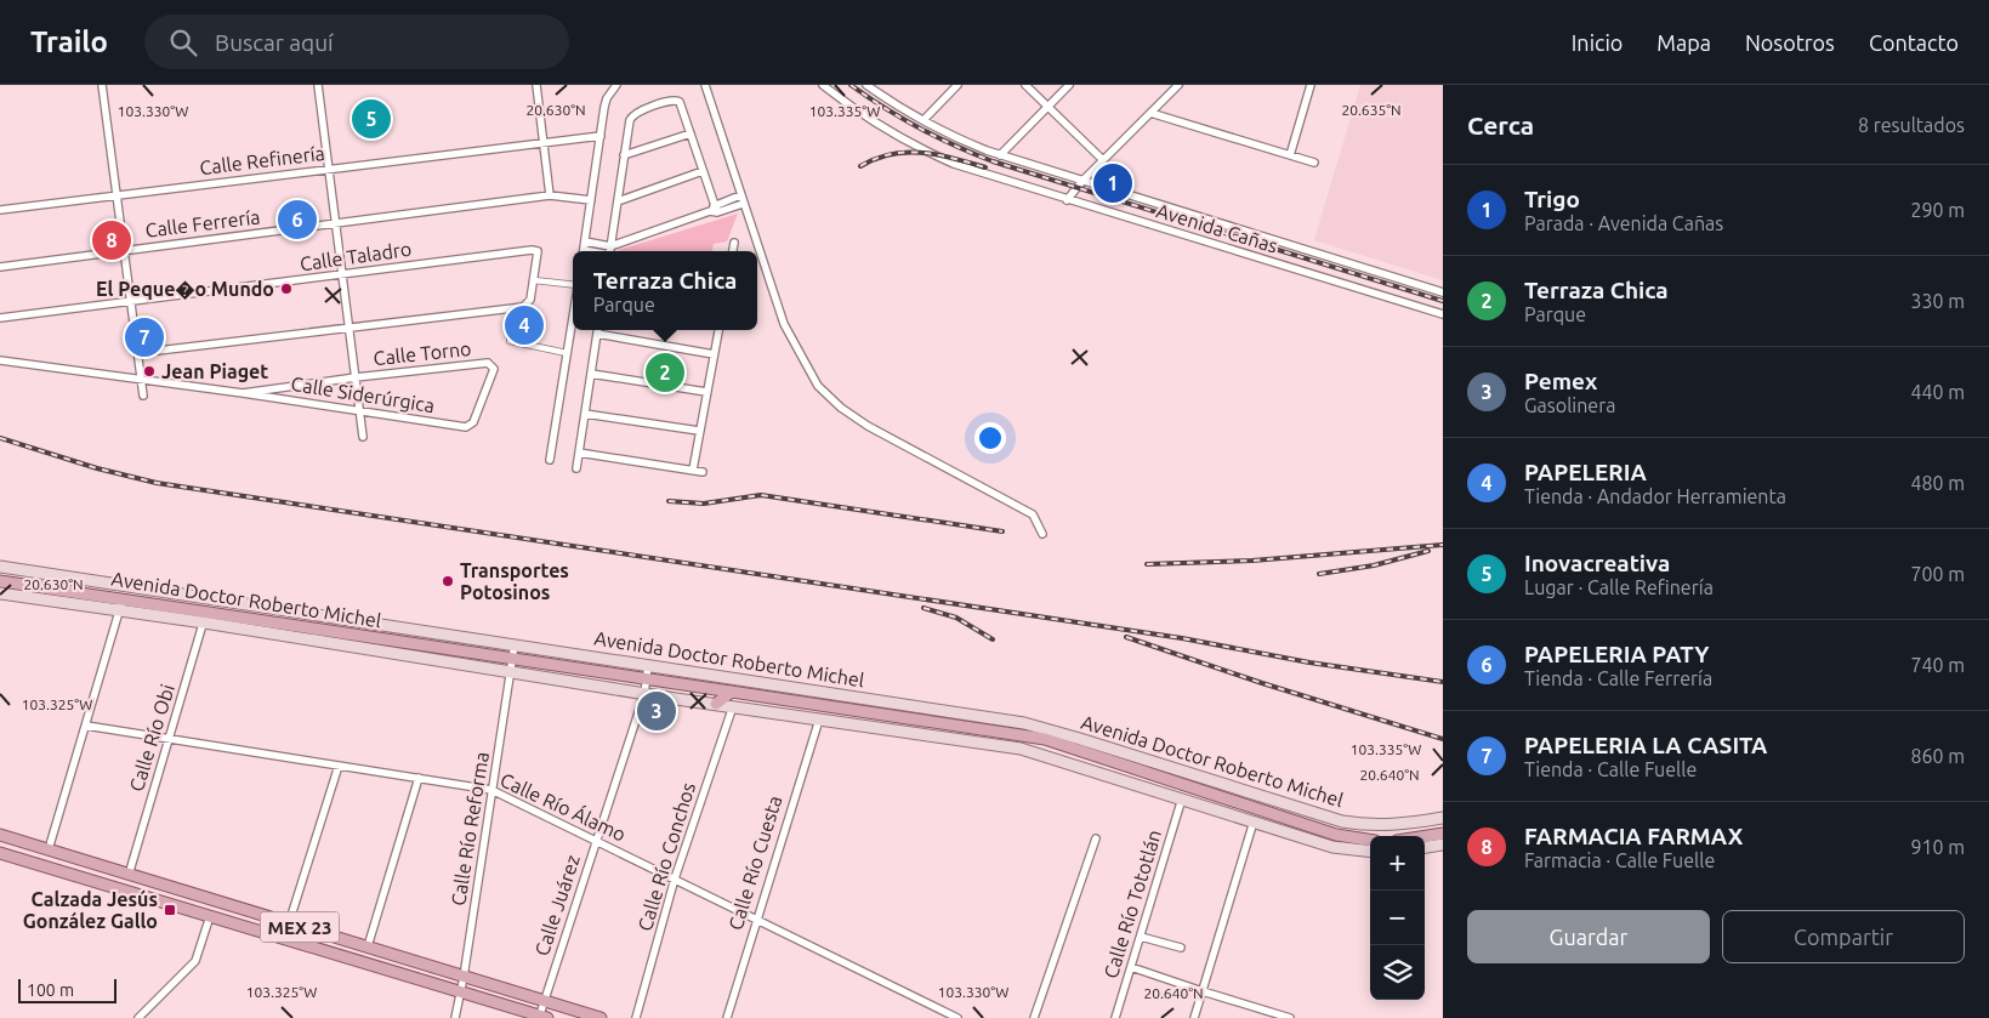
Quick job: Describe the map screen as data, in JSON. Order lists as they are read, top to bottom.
{
  "streets": {
    "main road": ["Avenida Doctor Roberto Michel", "MEX 23"],
    "street": [
      "Calle Refinería",
      "Calle Ferrería",
      "Avenida Cañas",
      "Calle Taladro",
      "Calle Torno",
      "Calle Siderúrgica",
      "Calle Río Obi",
      "Calle Río Álamo",
      "Calle Río Reforma",
      "Calle Río Conchos",
      "Calle Río Cuesta",
      "Calle Río Tototlán",
      "Calle Juárez"
    ]
  },
  "crossings": [
    ["Calle Torno", "Calle Siderúrgica"],
    ["Avenida Doctor Roberto Michel", "Calle Río Obi"],
    ["Avenida Doctor Roberto Michel", "Calle Río Reforma"],
    ["Avenida Doctor Roberto Michel", "Calle Río Conchos"],
    ["Avenida Doctor Roberto Michel", "Calle Río Cuesta"],
    ["Avenida Doctor Roberto Michel", "Calle Río Tototlán"],
    ["Avenida Doctor Roberto Michel", "Calle Juárez"],
    ["Calle Río Obi", "Calle Río Álamo"],
    ["Calle Río Obi", "MEX 23"],
    ["Calle Río Álamo", "Calle Río Reforma"],
    ["Calle Río Álamo", "Calle Río Conchos"],
    ["Calle Río Álamo", "Calle Río Cuesta"],
    ["Calle Río Álamo", "Calle Juárez"],
    ["Calle Río Reforma", "MEX 23"],
    ["Calle Juárez", "MEX 23"]
  ],
  "places": {
    "other": ["El Peque�o Mundo", "Jean Piaget", "Transportes Potosinos"],
    "transit": ["Calzada Jesús González Gallo"]
  },
  "scale_bar": "100 m",
  "page": {
    "header": "Trailo",
    "search": "Buscar aquí",
    "nav": [
      "Inicio",
      "Mapa",
      "Nosotros",
      "Contacto"
    ],
    "heading": ["Cerca", "8 resultados"],
    "pins": [
      "5",
      "1",
      "6",
      "8",
      "4",
      "7",
      "2",
      "3"
    ],
    "list": [
      {
        "mark": "1",
        "name": "Trigo",
        "note": "Parada · Avenida Cañas",
        "value": "290 m"
      },
      {
        "mark": "2",
        "name": "Terraza Chica",
        "note": "Parque",
        "value": "330 m"
      },
      {
        "mark": "3",
        "name": "Pemex",
        "note": "Gasolinera",
        "value": "440 m"
      },
      {
        "mark": "4",
        "name": "PAPELERIA",
        "note": "Tienda · Andador Herramienta",
        "value": "480 m"
      },
      {
        "mark": "5",
        "name": "Inovacreativa",
        "note": "Lugar · Calle Refinería",
        "value": "700 m"
      },
      {
        "mark": "6",
        "name": "PAPELERIA PATY",
        "note": "Tienda · Calle Ferrería",
        "value": "740 m"
      },
      {
        "mark": "7",
        "name": "PAPELERIA LA CASITA",
        "note": "Tienda · Calle Fuelle",
        "value": "860 m"
      },
      {
        "mark": "8",
        "name": "FARMACIA FARMAX",
        "note": "Farmacia · Calle Fuelle",
        "value": "910 m"
      }
    ],
    "popup": ["Terraza Chica", "Parque"],
    "map_buttons": ["+", "−"],
    "buttons": ["Guardar", "Compartir"],
    "scale": "100 m"
  },
  "coordinates": [
    "20.630°N",
    "20.635°N",
    "103.330°W",
    "103.335°W",
    "103.325°W",
    "20.640°N"
  ]
}
